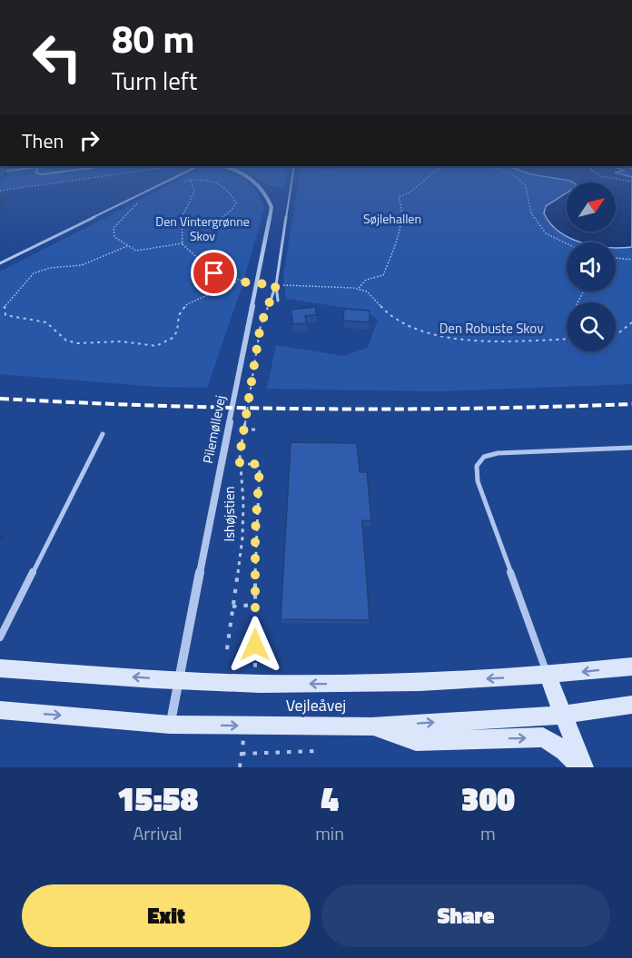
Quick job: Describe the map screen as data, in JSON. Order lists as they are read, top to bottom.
{
  "streets": {
    "street": ["Pilemøllevej", "Vejleåvej"],
    "path": ["Ishøjstien"]
  },
  "crossings": [
    ["Pilemøllevej", "Vejleåvej"]
  ],
  "parks": ["Søjlehallen", "Den Vintergrønne Skov", "Den Robuste Skov"],
  "north": "top right",
  "page": {
    "turn": ["80 m", "Turn left"],
    "then": "Then",
    "eta": [
      "15:58",
      "Arrival",
      "4",
      "min",
      "300",
      "m"
    ],
    "buttons": ["Exit", "Share"]
  }
}
